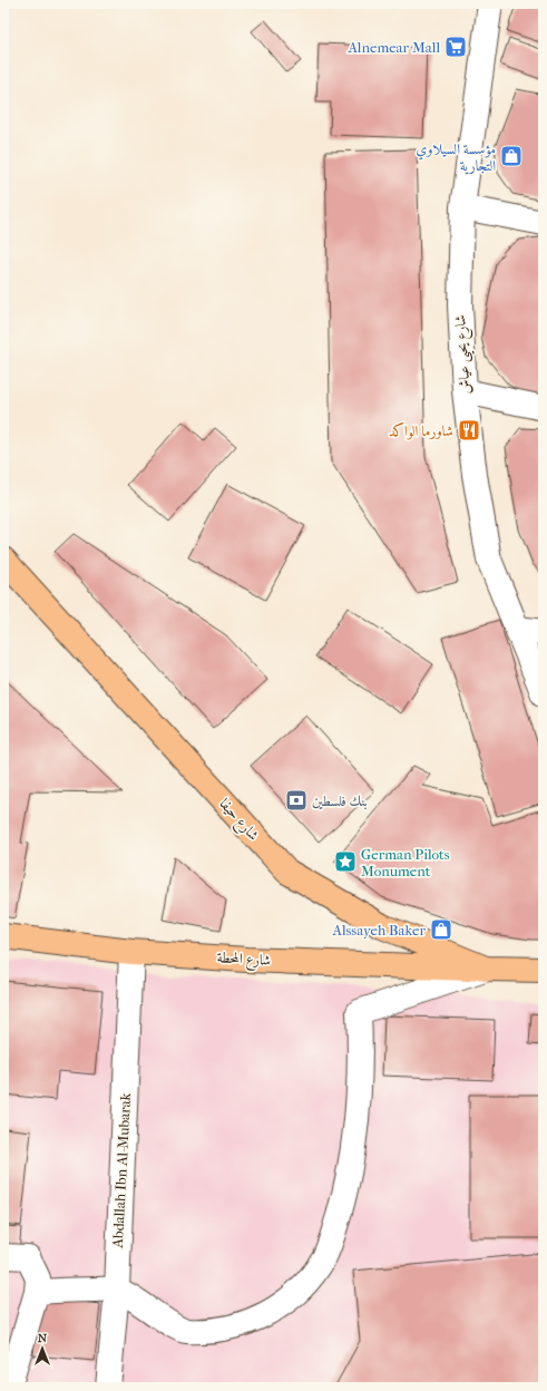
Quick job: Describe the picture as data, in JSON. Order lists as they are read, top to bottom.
{
  "streets": {
    "main road": ["شارع حيفا", "شارع المحطة"],
    "street": ["شارع يحيى عياش", "Abdallah Ibn Al-Mubarak"]
  },
  "crossings": [
    ["شارع حيفا", "شارع المحطة"],
    ["شارع المحطة", "Abdallah Ibn Al-Mubarak"]
  ],
  "places": {
    "supermarket": ["Alnemear Mall"],
    "shop": ["مؤسسة السيلاوي التجارية", "Alssayeh Baker"],
    "restaurant": ["شاورما الواكد"],
    "bank": ["بنك فلسطين"],
    "place": ["German Pilots Monument"]
  },
  "north": "top"
}
